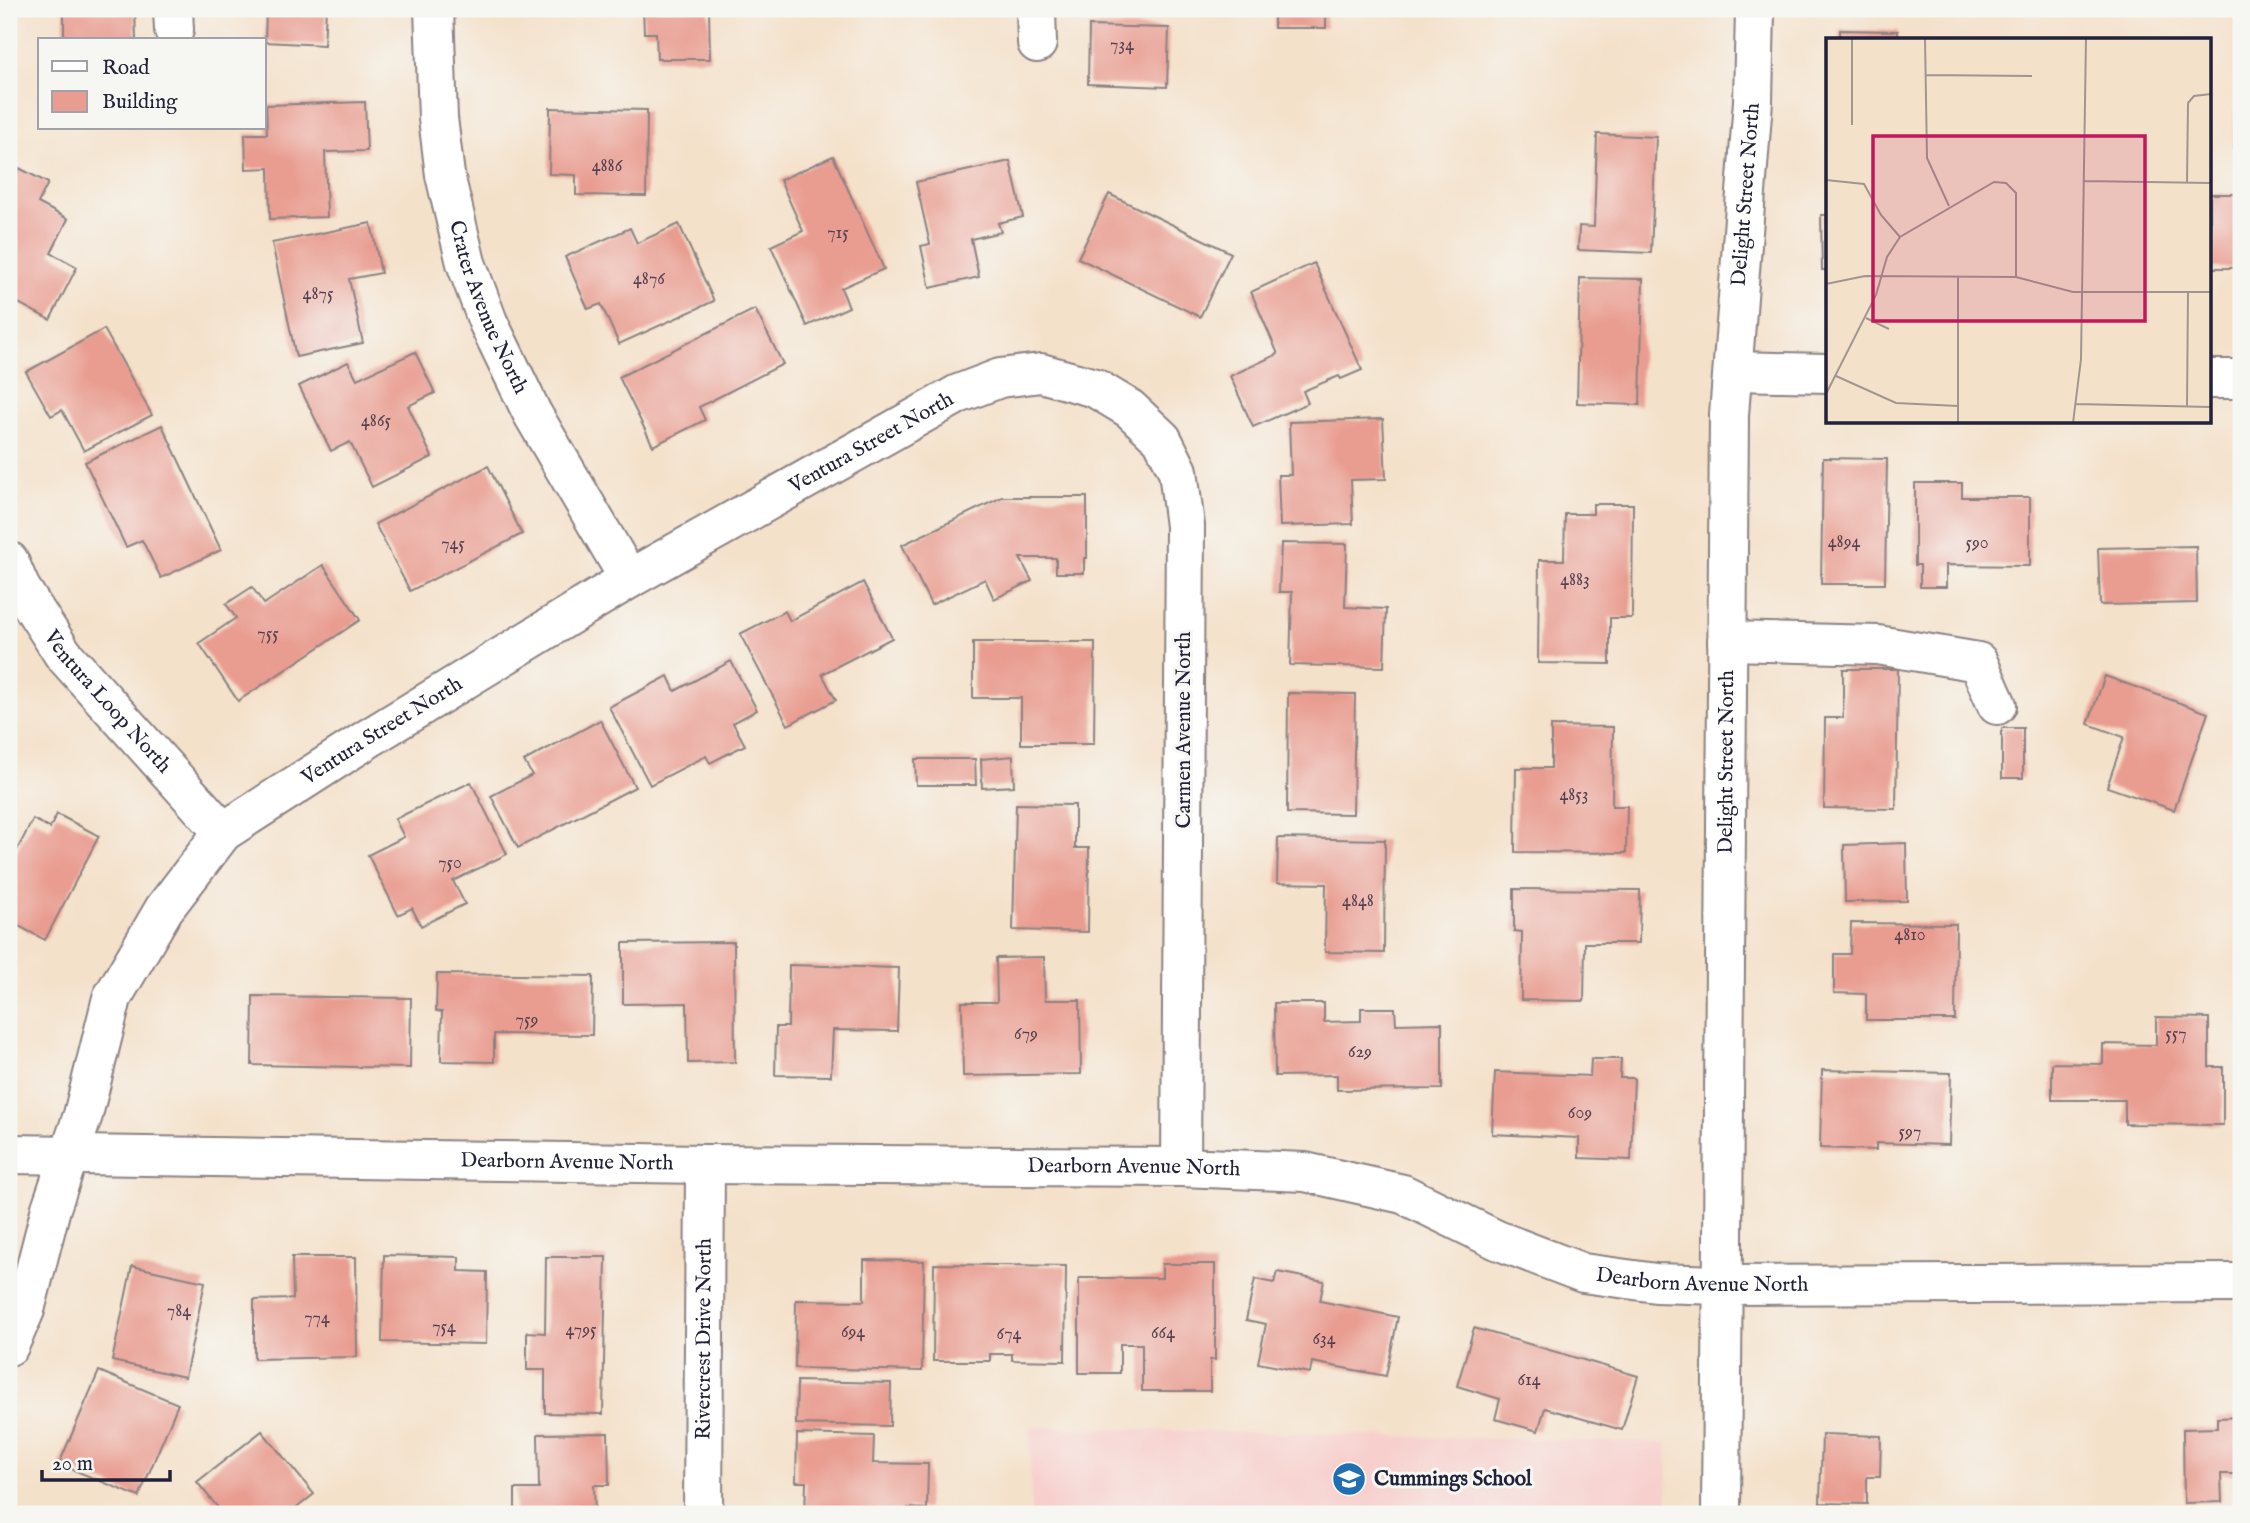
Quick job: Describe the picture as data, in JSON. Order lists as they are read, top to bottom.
{
  "streets": {
    "street": [
      "Delight Street North",
      "Crater Avenue North",
      "Ventura Street North",
      "Ventura Loop North",
      "Carmen Avenue North",
      "Dearborn Avenue North",
      "Rivercrest Drive North"
    ]
  },
  "crossings": [
    ["Delight Street North", "Dearborn Avenue North"],
    ["Crater Avenue North", "Ventura Street North"],
    ["Ventura Street North", "Ventura Loop North"],
    ["Ventura Street North", "Carmen Avenue North"],
    ["Ventura Street North", "Dearborn Avenue North"],
    ["Carmen Avenue North", "Dearborn Avenue North"],
    ["Dearborn Avenue North", "Rivercrest Drive North"]
  ],
  "places": {
    "school or university": ["Cummings School"]
  },
  "house_numbers": [
    "734",
    "4886",
    "715",
    "4876",
    "4875",
    "4865",
    "4894",
    "590",
    "745",
    "4883",
    "755",
    "4853",
    "750",
    "4848",
    "4810",
    "759",
    "679",
    "557",
    "629",
    "609",
    "597",
    "784",
    "774",
    "754",
    "4795",
    "694",
    "664",
    "674",
    "634",
    "614"
  ],
  "legend": ["Road", "Building"],
  "scale_bar": "20 m"
}
